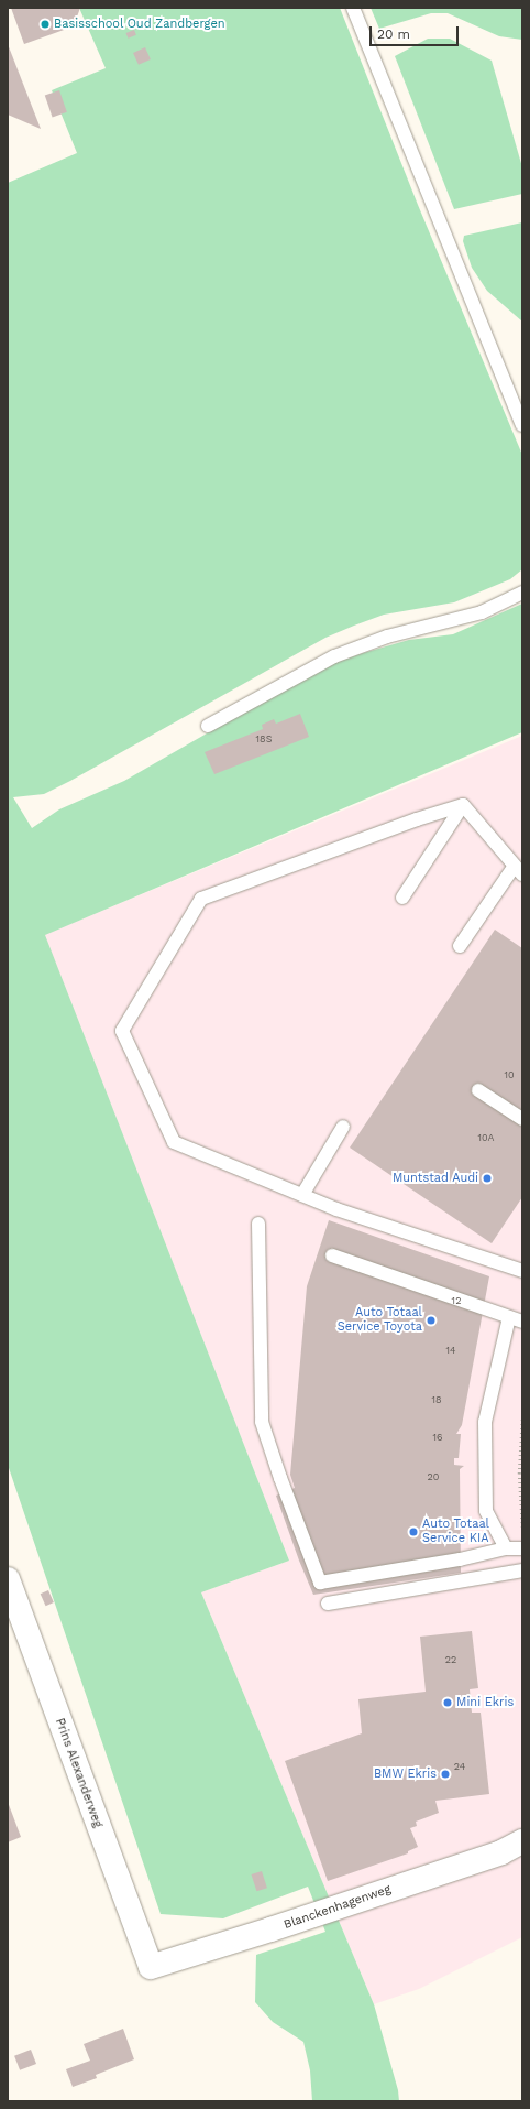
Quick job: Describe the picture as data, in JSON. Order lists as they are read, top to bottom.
{
  "streets": {
    "street": ["Prins Alexanderweg", "Blanckenhagenweg"]
  },
  "crossings": [
    ["Prins Alexanderweg", "Blanckenhagenweg"]
  ],
  "places": [
    "Basisschool Oud Zandbergen",
    "Muntstad Audi",
    "Auto Totaal Service Toyota",
    "Auto Totaal Service KIA",
    "Mini Ekris",
    "BMW Ekris"
  ],
  "house_numbers": [
    "18S",
    "10",
    "10A",
    "12",
    "14",
    "18",
    "16",
    "20",
    "22",
    "24"
  ],
  "scale_bar": "20 m"
}
